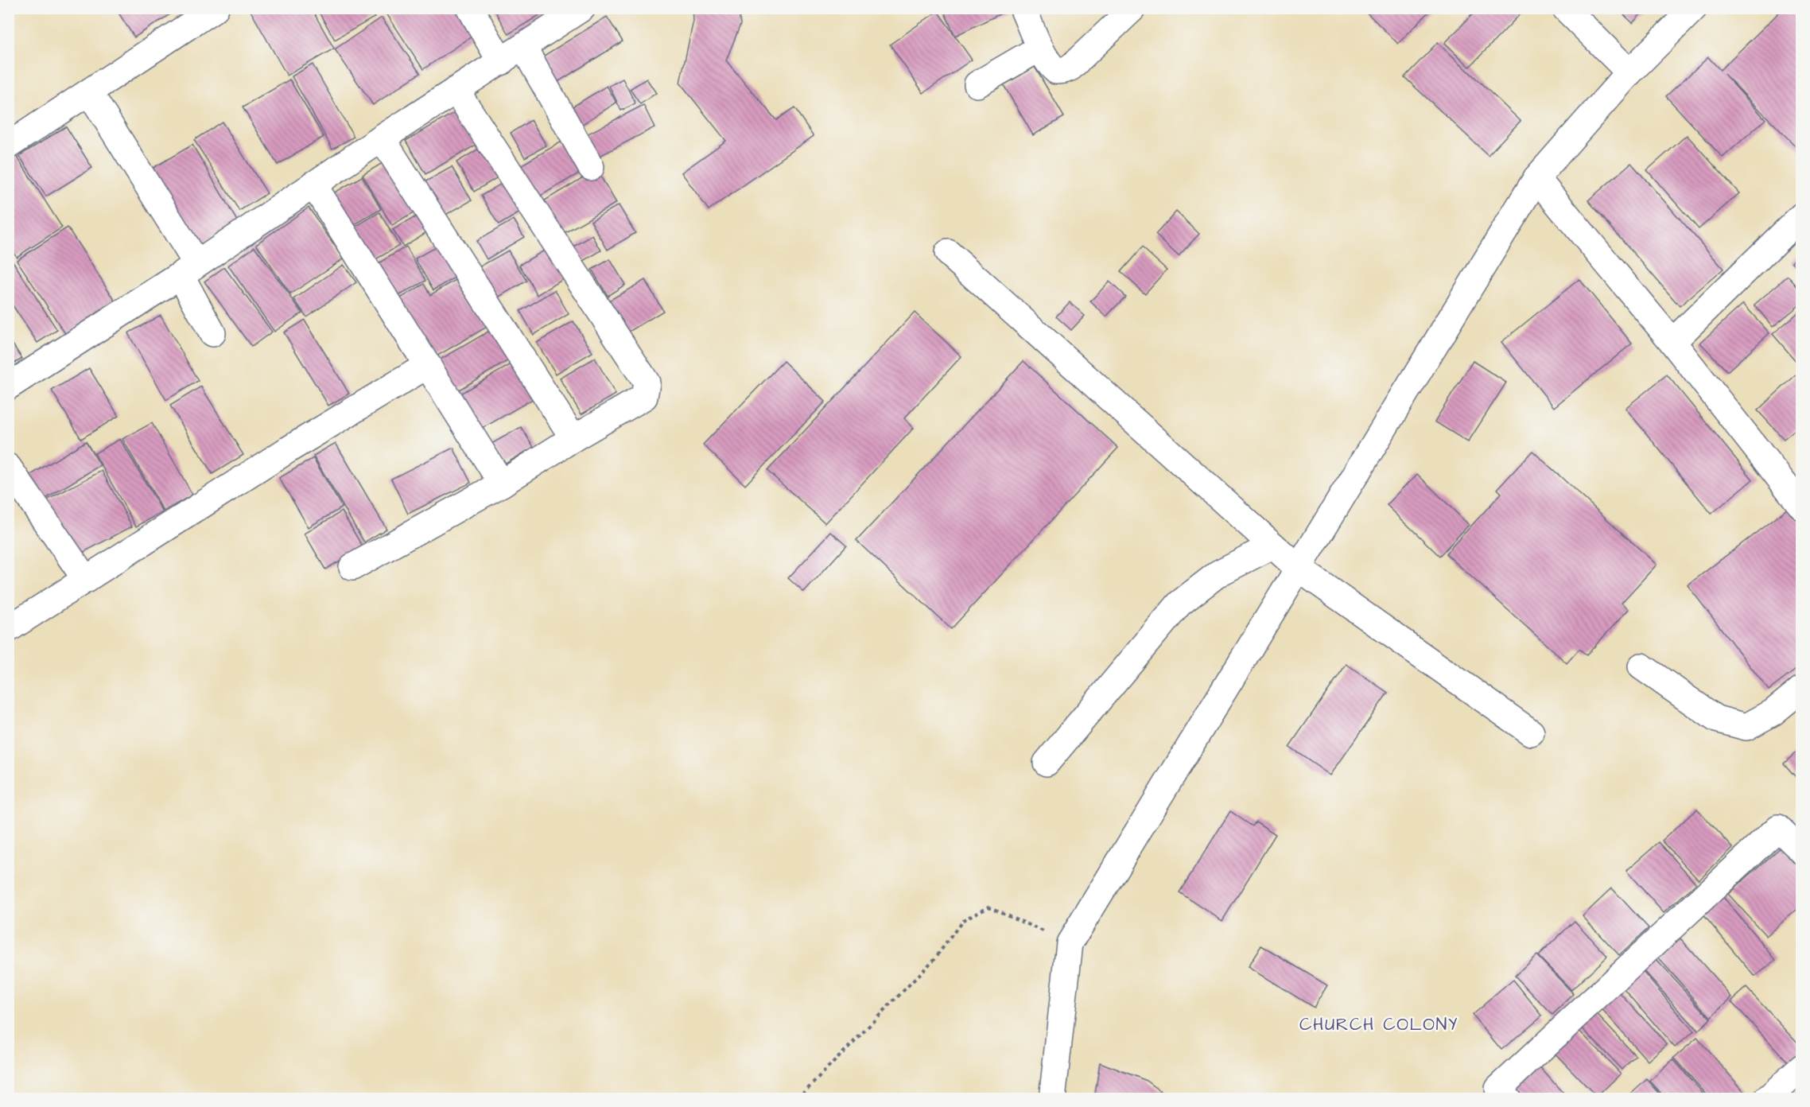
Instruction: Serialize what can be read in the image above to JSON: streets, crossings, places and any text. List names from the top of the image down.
{
  "districts": ["CHURCH COLONY"]
}
